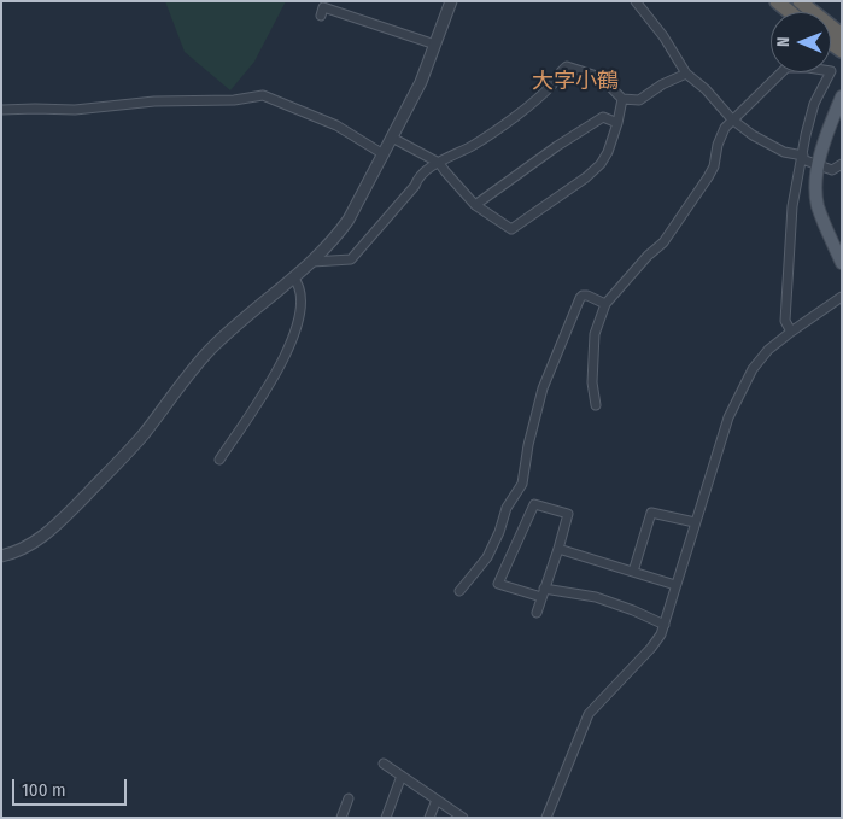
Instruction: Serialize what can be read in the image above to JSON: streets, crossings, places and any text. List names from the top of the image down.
{
  "districts": ["大字小鶴"],
  "scale_bar": "100 m",
  "north": "left"
}
